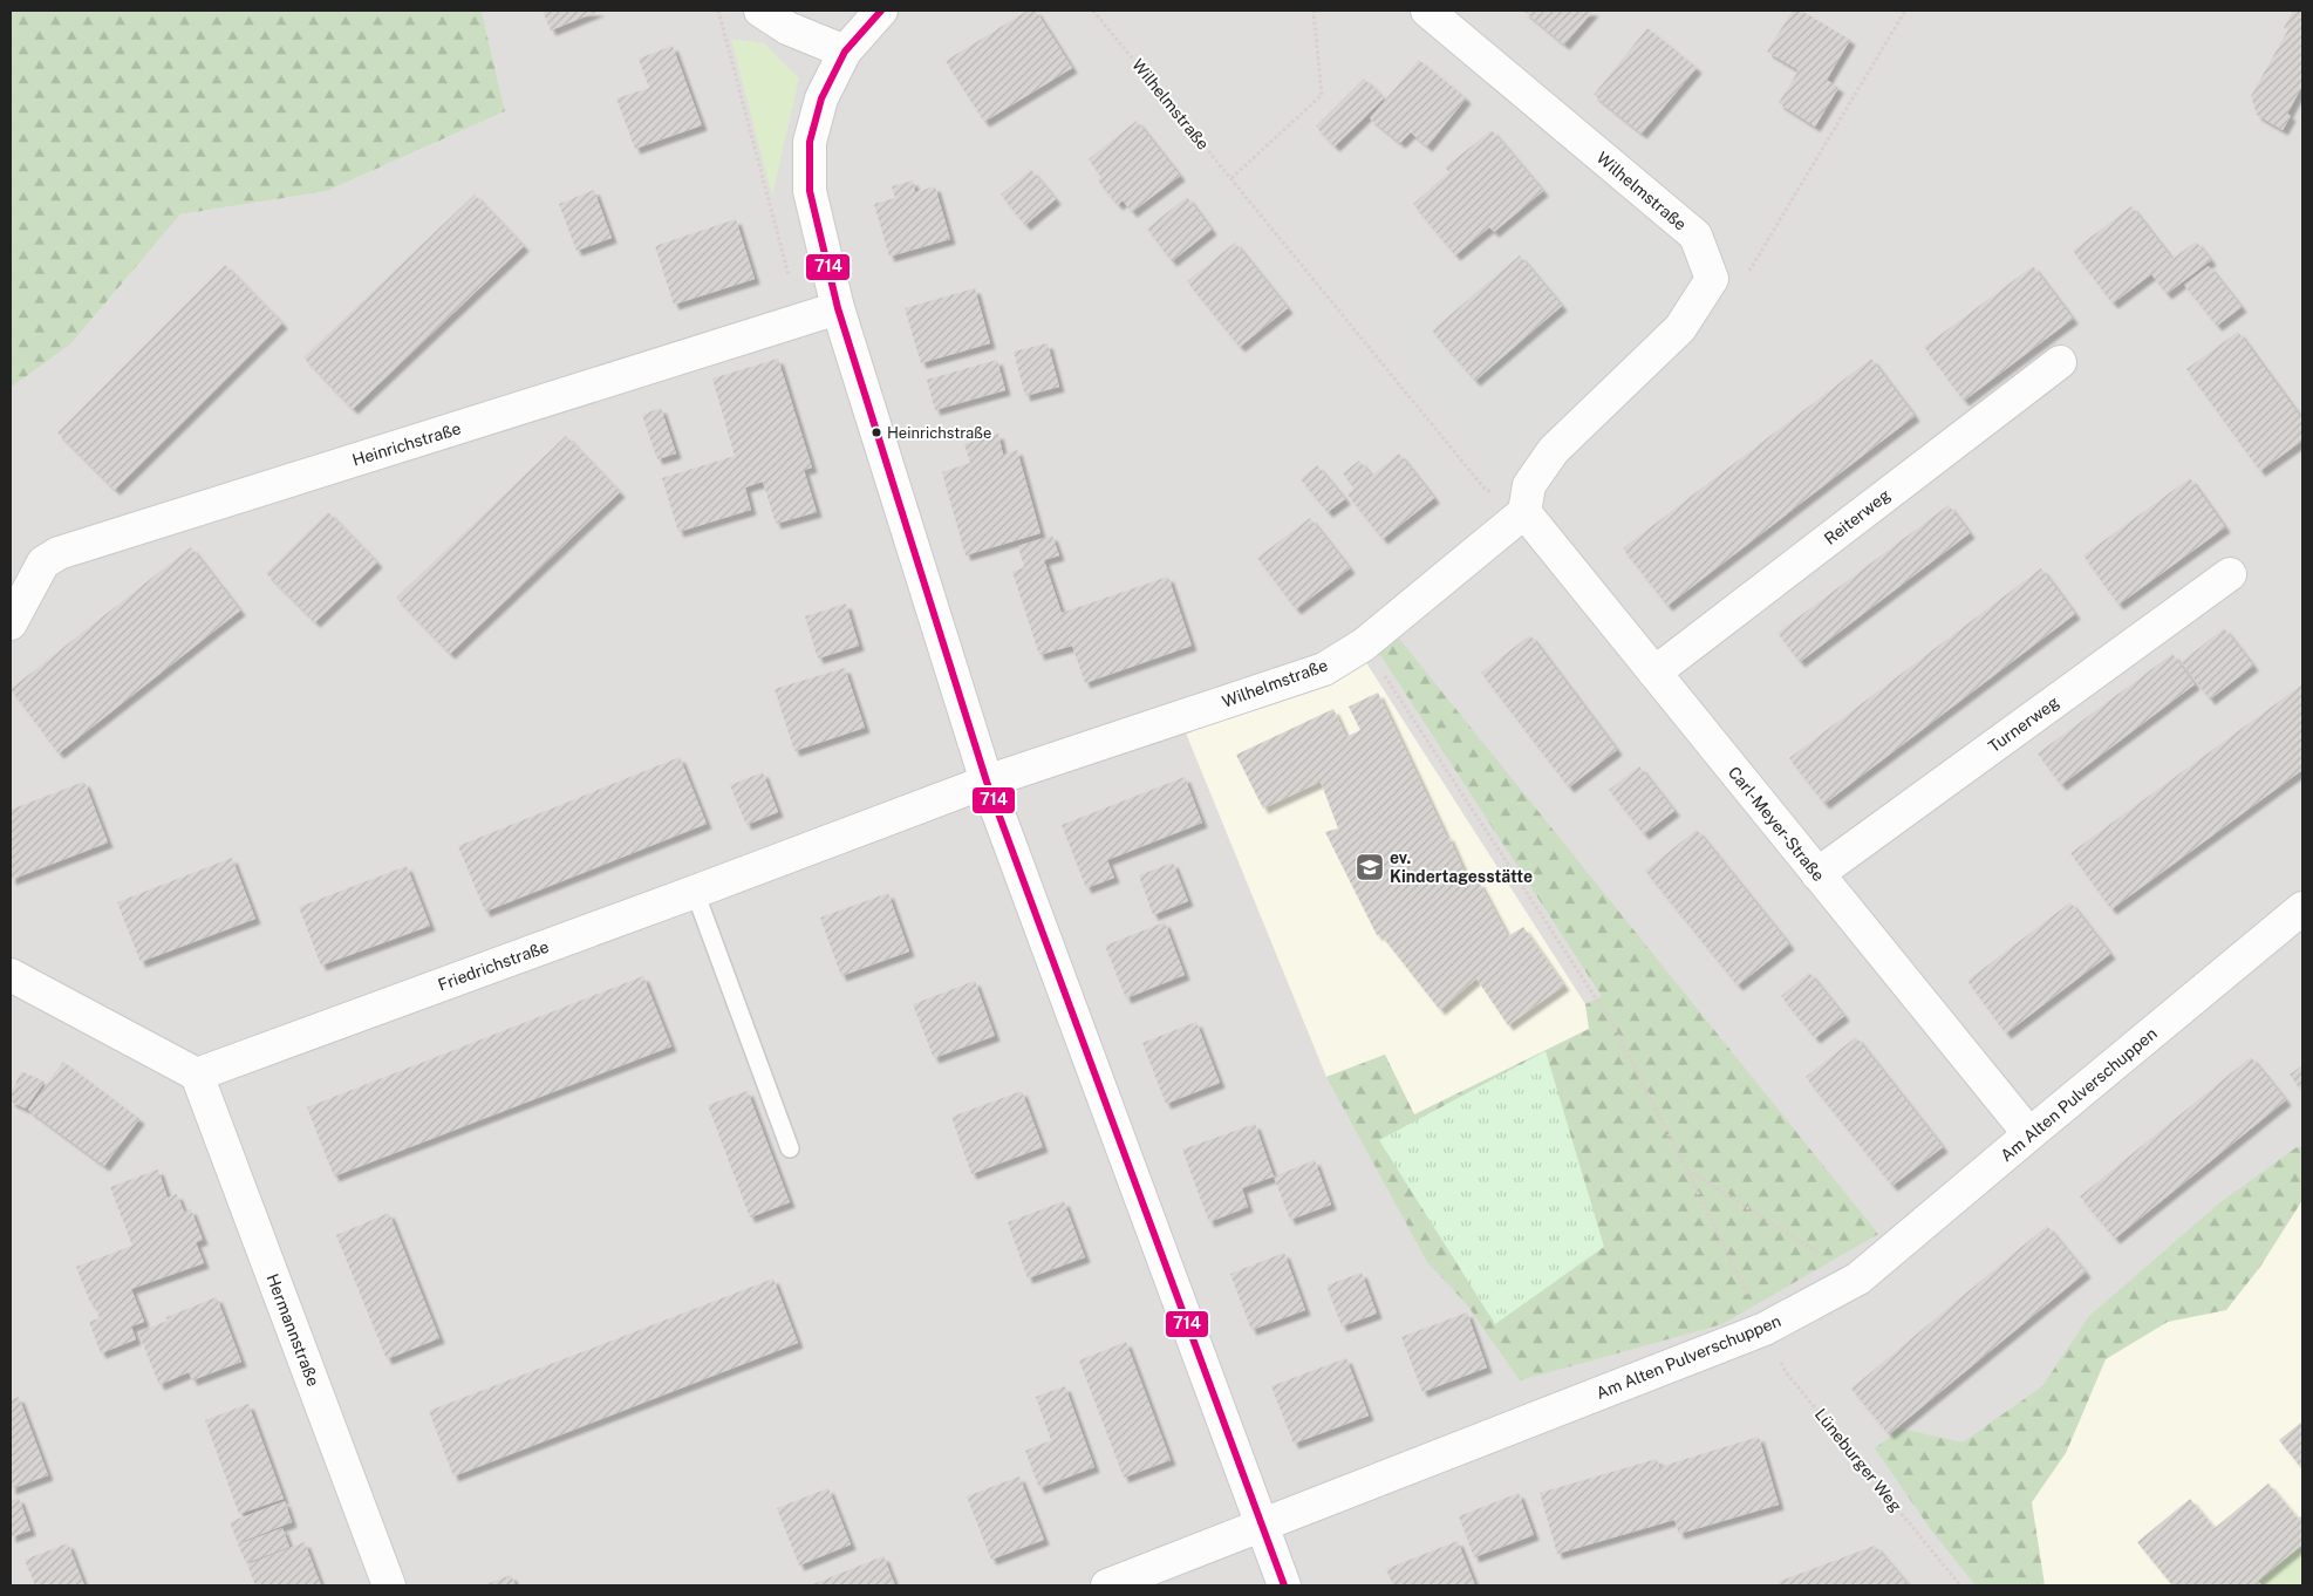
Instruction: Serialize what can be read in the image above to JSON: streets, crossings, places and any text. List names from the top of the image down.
{
  "streets": {
    "street": [
      "Wilhelmstraße",
      "Heinrichstraße",
      "Reiterweg",
      "Turnerweg",
      "Carl-Meyer-Straße",
      "Friedrichstraße",
      "Am Alten Pulverschuppen",
      "Hermannstraße"
    ],
    "path": ["Lüneburger Weg"]
  },
  "crossings": [
    ["Wilhelmstraße", "Carl-Meyer-Straße"],
    ["Wilhelmstraße", "Friedrichstraße"],
    ["Wilhelmstraße", "Lüneburger Weg"],
    ["Reiterweg", "Carl-Meyer-Straße"],
    ["Turnerweg", "Carl-Meyer-Straße"],
    ["Carl-Meyer-Straße", "Am Alten Pulverschuppen"],
    ["Friedrichstraße", "Hermannstraße"],
    ["Am Alten Pulverschuppen", "Lüneburger Weg"]
  ],
  "places": {
    "other": ["Heinrichstraße"],
    "school or university": ["ev. Kindertagesstätte"]
  },
  "lines": ["transit line 714"]
}
